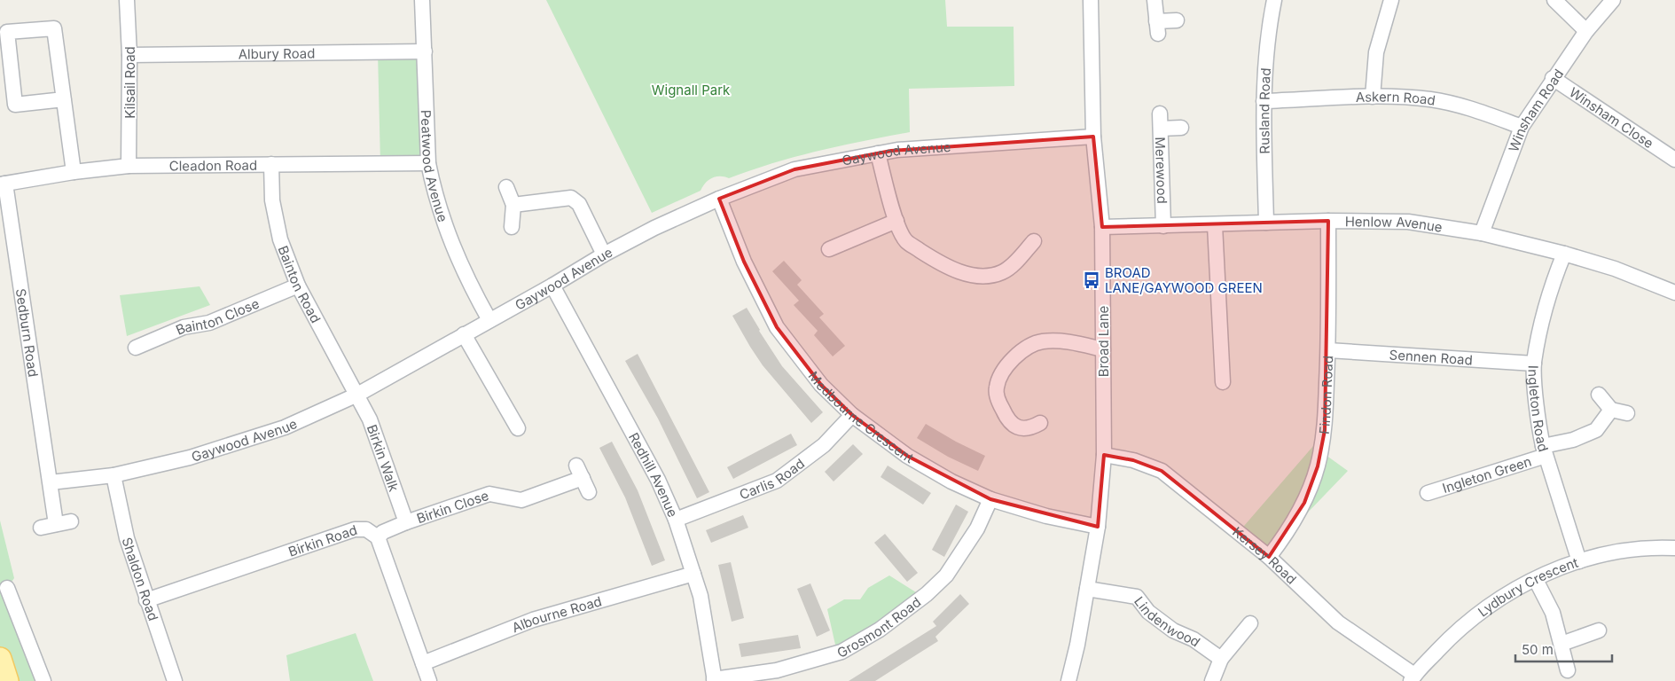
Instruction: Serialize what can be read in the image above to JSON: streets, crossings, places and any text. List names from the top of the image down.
{
  "streets": {
    "street": [
      "Albury Road",
      "Kilsail Road",
      "Askern Road",
      "Winsham Road",
      "Rusland Road",
      "Winsham Close",
      "Gaywood Avenue",
      "Cleadon Road",
      "Peatwood Avenue",
      "Merewood",
      "Henlow Avenue",
      "Bainton Road",
      "Bainton Close",
      "Sedburn Road",
      "Broad Lane",
      "Sennen Road",
      "Findon Road",
      "Ingleton Road",
      "Medbourne Crescent",
      "Birkin Walk",
      "Ingleton Green",
      "Redhill Avenue",
      "Carlis Road",
      "Birkin Close",
      "Birkin Road",
      "Kersey Road",
      "Shaldon Road",
      "Lydbury Crescent",
      "Albourne Road",
      "Lindenwood",
      "Grosmont Road"
    ]
  },
  "crossings": [
    ["Albury Road", "Kilsail Road"],
    ["Albury Road", "Peatwood Avenue"],
    ["Kilsail Road", "Cleadon Road"],
    ["Askern Road", "Winsham Road"],
    ["Askern Road", "Rusland Road"],
    ["Winsham Road", "Winsham Close"],
    ["Winsham Road", "Henlow Avenue"],
    ["Rusland Road", "Henlow Avenue"],
    ["Gaywood Avenue", "Peatwood Avenue"],
    ["Gaywood Avenue", "Bainton Road"],
    ["Gaywood Avenue", "Sedburn Road"],
    ["Gaywood Avenue", "Broad Lane"],
    ["Gaywood Avenue", "Medbourne Crescent"],
    ["Gaywood Avenue", "Birkin Walk"],
    ["Gaywood Avenue", "Redhill Avenue"],
    ["Gaywood Avenue", "Shaldon Road"],
    ["Cleadon Road", "Peatwood Avenue"],
    ["Cleadon Road", "Bainton Road"],
    ["Cleadon Road", "Sedburn Road"],
    ["Merewood", "Henlow Avenue"],
    ["Henlow Avenue", "Broad Lane"],
    ["Henlow Avenue", "Findon Road"],
    ["Henlow Avenue", "Ingleton Road"],
    ["Bainton Road", "Bainton Close"],
    ["Bainton Road", "Birkin Walk"],
    ["Broad Lane", "Medbourne Crescent"],
    ["Broad Lane", "Kersey Road"],
    ["Broad Lane", "Lindenwood"],
    ["Sennen Road", "Findon Road"],
    ["Sennen Road", "Ingleton Road"],
    ["Findon Road", "Kersey Road"],
    ["Ingleton Road", "Ingleton Green"],
    ["Ingleton Road", "Lydbury Crescent"],
    ["Medbourne Crescent", "Carlis Road"],
    ["Medbourne Crescent", "Grosmont Road"],
    ["Birkin Walk", "Birkin Close"],
    ["Redhill Avenue", "Carlis Road"],
    ["Redhill Avenue", "Albourne Road"],
    ["Redhill Avenue", "Grosmont Road"],
    ["Birkin Close", "Birkin Road"],
    ["Birkin Road", "Shaldon Road"],
    ["Birkin Road", "Albourne Road"],
    ["Kersey Road", "Lydbury Crescent"]
  ],
  "parks": ["Wignall Park"],
  "places": {
    "bus stop": ["BROAD LANE/GAYWOOD GREEN"]
  },
  "scale_bar": "50 m"
}
